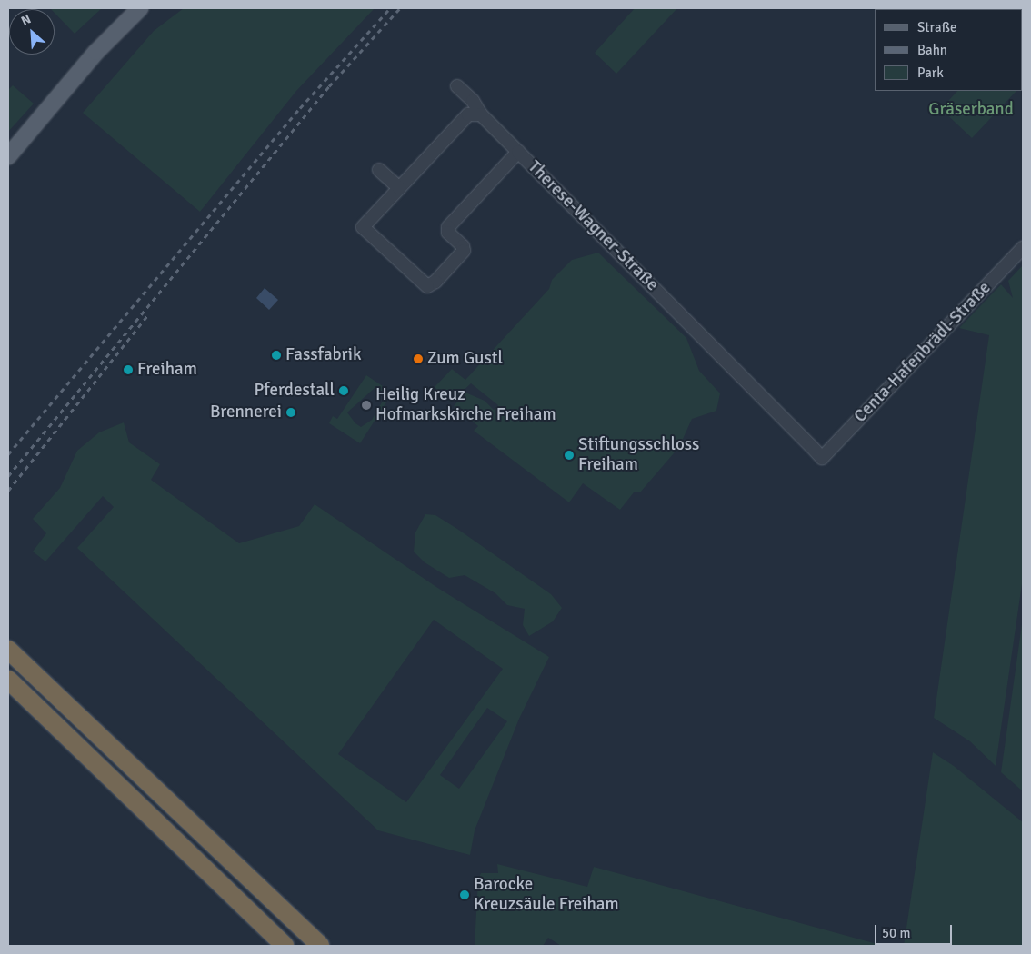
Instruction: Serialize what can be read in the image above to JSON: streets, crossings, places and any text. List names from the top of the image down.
{
  "streets": {
    "street": ["Therese-Wagner-Straße", "Centa-Hafenbrädl-Straße"]
  },
  "crossings": [
    ["Therese-Wagner-Straße", "Centa-Hafenbrädl-Straße"]
  ],
  "parks": ["Gräserband"],
  "places": [
    "Fassfabrik",
    "Zum Gustl",
    "Freiham",
    "Pferdestall",
    "Heilig Kreuz Hofmarkskirche Freiham",
    "Brennerei",
    "Stiftungsschloss Freiham",
    "Barocke Kreuzsäule Freiham"
  ],
  "legend": ["Straße", "Bahn", "Park"],
  "scale_bar": "50 m",
  "north": "top left"
}
